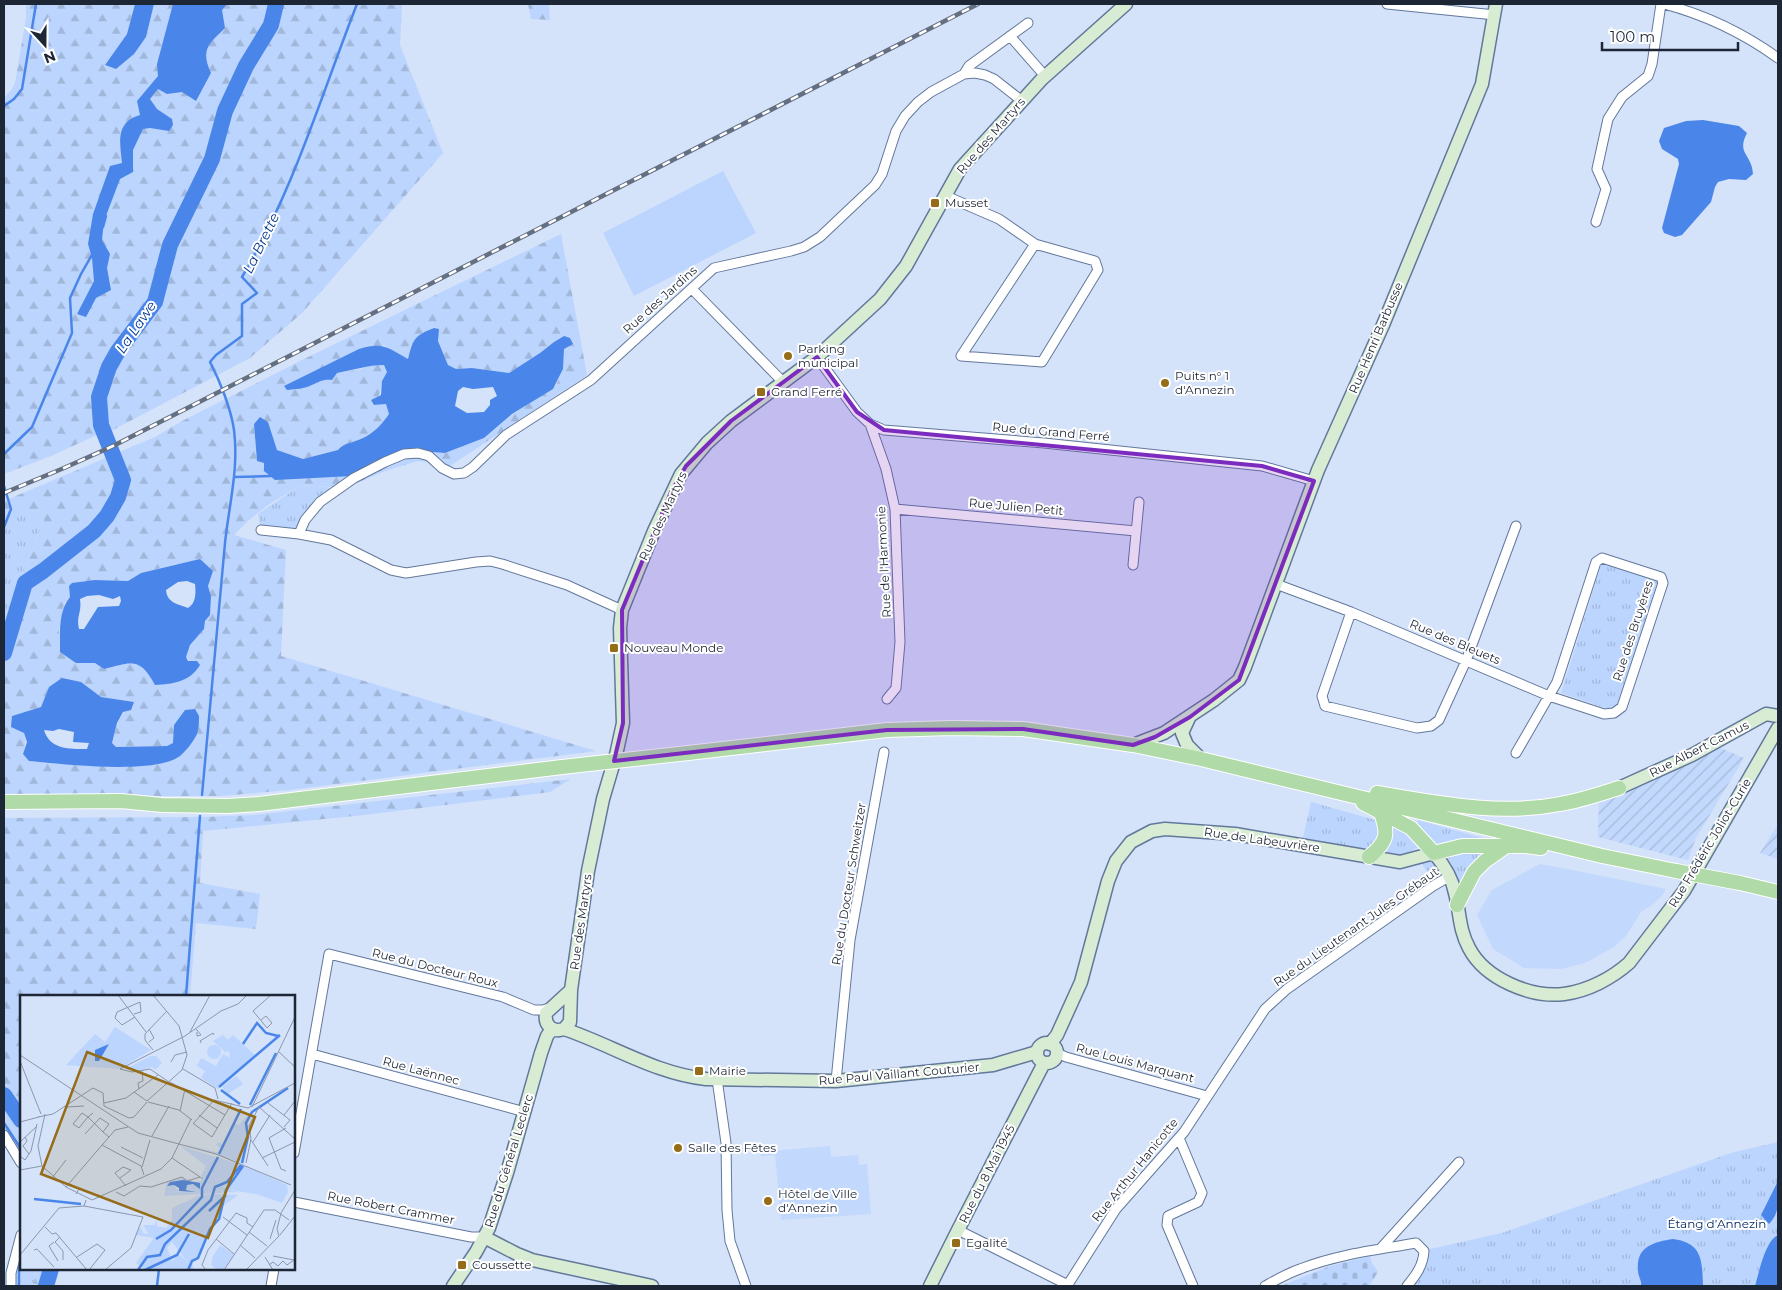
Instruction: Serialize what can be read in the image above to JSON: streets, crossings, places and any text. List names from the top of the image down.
{
  "streets": {
    "street": [
      "Rue des Martyrs",
      "Rue des Jardins",
      "Rue Henri Barbusse",
      "Rue du Grand Ferré",
      "Rue Julien Petit",
      "Rue de l'Harmonie",
      "Rue des Bruyères",
      "Rue des Bleuets",
      "Rue Albert Camus",
      "Rue de Labeuvrière",
      "Rue Frédéric Joliot-Curie",
      "Rue du Docteur Schweitzer",
      "Rue du Lieutenant Jules Grébaut",
      "Rue du Docteur Roux",
      "Rue Louis Marquant",
      "Rue Laënnec",
      "Rue Paul Vaillant Couturier",
      "Rue du Général Leclerc",
      "Rue Arthur Hanicotte",
      "Rue du 8 Mai 1945",
      "Rue Robert Crammer"
    ]
  },
  "crossings": [
    ["Rue Henri Barbusse", "Rue du Grand Ferré"],
    ["Rue Henri Barbusse", "Rue des Bleuets"],
    ["Rue du Grand Ferré", "Rue de l'Harmonie"],
    ["Rue Julien Petit", "Rue de l'Harmonie"],
    ["Rue des Bruyères", "Rue des Bleuets"],
    ["Rue de Labeuvrière", "Rue Frédéric Joliot-Curie"],
    ["Rue de Labeuvrière", "Rue Louis Marquant"],
    ["Rue de Labeuvrière", "Rue Paul Vaillant Couturier"],
    ["Rue Frédéric Joliot-Curie", "Rue du Lieutenant Jules Grébaut"],
    ["Rue du Docteur Schweitzer", "Rue Paul Vaillant Couturier"],
    ["Rue du Lieutenant Jules Grébaut", "Rue Louis Marquant"],
    ["Rue du Lieutenant Jules Grébaut", "Rue Arthur Hanicotte"],
    ["Rue du Docteur Roux", "Rue Laënnec"],
    ["Rue du Docteur Roux", "Rue Paul Vaillant Couturier"],
    ["Rue du Docteur Roux", "Rue du Général Leclerc"],
    ["Rue Louis Marquant", "Rue Paul Vaillant Couturier"],
    ["Rue Louis Marquant", "Rue Arthur Hanicotte"],
    ["Rue Laënnec", "Rue du Général Leclerc"],
    ["Rue Paul Vaillant Couturier", "Rue du Général Leclerc"],
    ["Rue Paul Vaillant Couturier", "Rue du 8 Mai 1945"],
    ["Rue du Général Leclerc", "Rue Robert Crammer"]
  ],
  "water": ["La Brette", "La Lawe"],
  "parks": ["Étang d’Annezin"],
  "places": {
    "transit": [
      "Musset",
      "Grand Ferré",
      "Nouveau Monde",
      "Mairie",
      "Egalité",
      "Coussette"
    ],
    "other": [
      "Parking municipal",
      "Puits n° 1 d'Annezin",
      "Salle des Fêtes",
      "Hôtel de Ville d'Annezin"
    ]
  },
  "scale_bar": "100 m",
  "north": "bottom"
}
